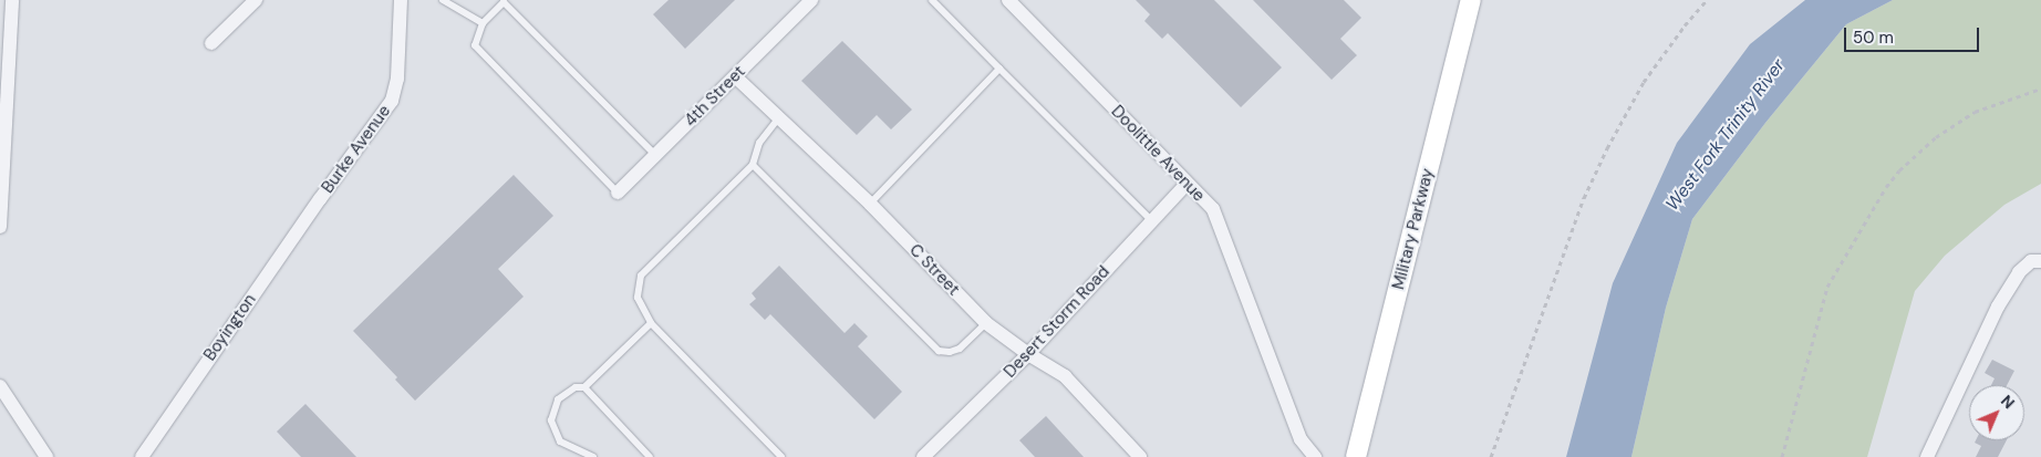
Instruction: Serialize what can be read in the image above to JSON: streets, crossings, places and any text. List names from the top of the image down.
{
  "streets": {
    "street": [
      "4th Street",
      "Burke Avenue",
      "Doolittle Avenue",
      "Military Parkway",
      "C Street",
      "Desert Storm Road",
      "Boyington"
    ]
  },
  "crossings": [
    ["4th Street", "C Street"],
    ["Burke Avenue", "Boyington"],
    ["Doolittle Avenue", "Desert Storm Road"],
    ["C Street", "Desert Storm Road"]
  ],
  "water": ["West Fork Trinity River"],
  "scale_bar": "50 m",
  "north": "top right"
}
